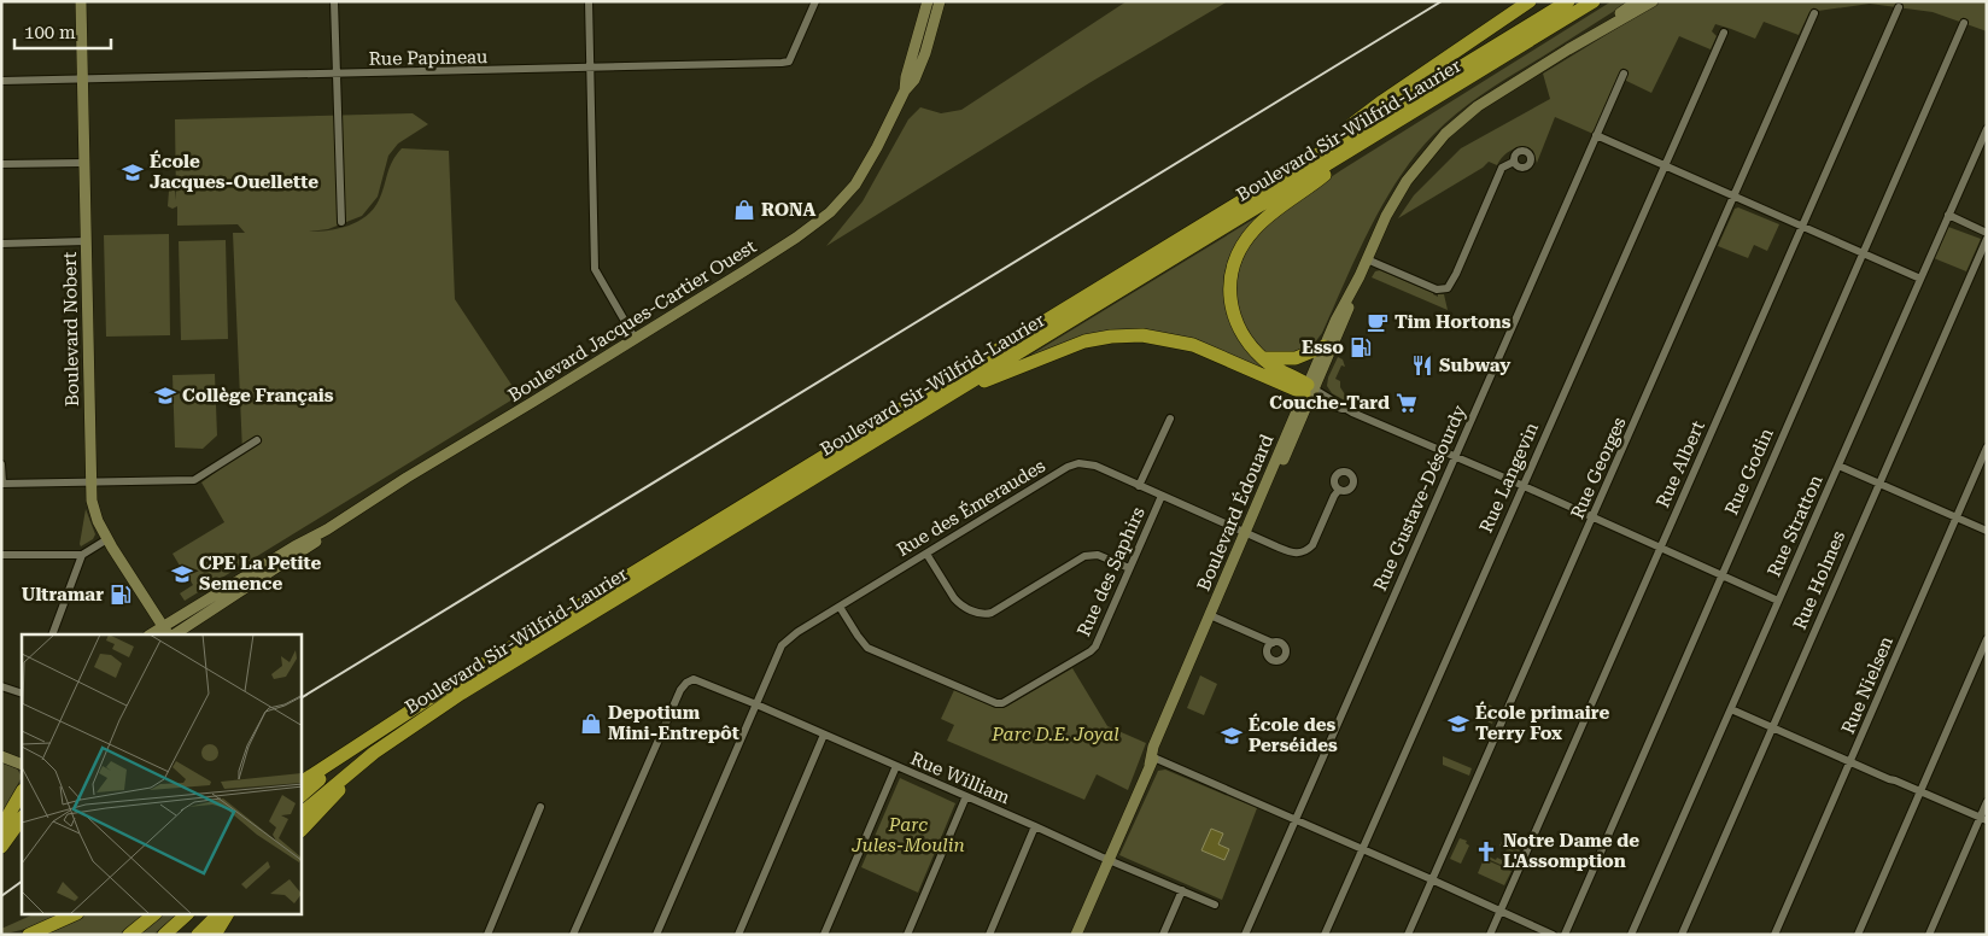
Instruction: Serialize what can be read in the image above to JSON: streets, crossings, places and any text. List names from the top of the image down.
{
  "streets": {
    "highway": ["Boulevard Sir-Wilfrid-Laurier"],
    "street": [
      "Rue Papineau",
      "Boulevard Jacques-Cartier Ouest",
      "Boulevard Nobert",
      "Rue Albert",
      "Rue Georges",
      "Rue Godin",
      "Rue Langevin",
      "Rue Gustave-Désourdy",
      "Rue des Émeraudes",
      "Boulevard Édouard",
      "Rue Stratton",
      "Rue des Saphirs",
      "Rue Holmes",
      "Rue Nielsen",
      "Rue William"
    ]
  },
  "crossings": [
    ["Rue Papineau", "Boulevard Nobert"],
    ["Boulevard Jacques-Cartier Ouest", "Boulevard Nobert"],
    ["Rue des Émeraudes", "Boulevard Édouard"],
    ["Rue des Émeraudes", "Rue des Saphirs"],
    ["Rue des Émeraudes", "Rue William"],
    ["Boulevard Édouard", "Rue William"]
  ],
  "parks": ["Parc D.E. Joyal", "Parc Jules-Moulin"],
  "places": {
    "school or university": [
      "École Jacques-Ouellette",
      "Collège Français",
      "CPE La Petite Semence",
      "École primaire Terry Fox",
      "École des Perséides"
    ],
    "shop": ["RONA", "Depotium Mini-Entrepôt"],
    "cafe": ["Tim Hortons"],
    "fuel station": ["Esso", "Ultramar"],
    "restaurant": ["Subway"],
    "supermarket": ["Couche-Tard"],
    "church": ["Notre Dame de L'Assomption"]
  },
  "scale_bar": "100 m"
}
